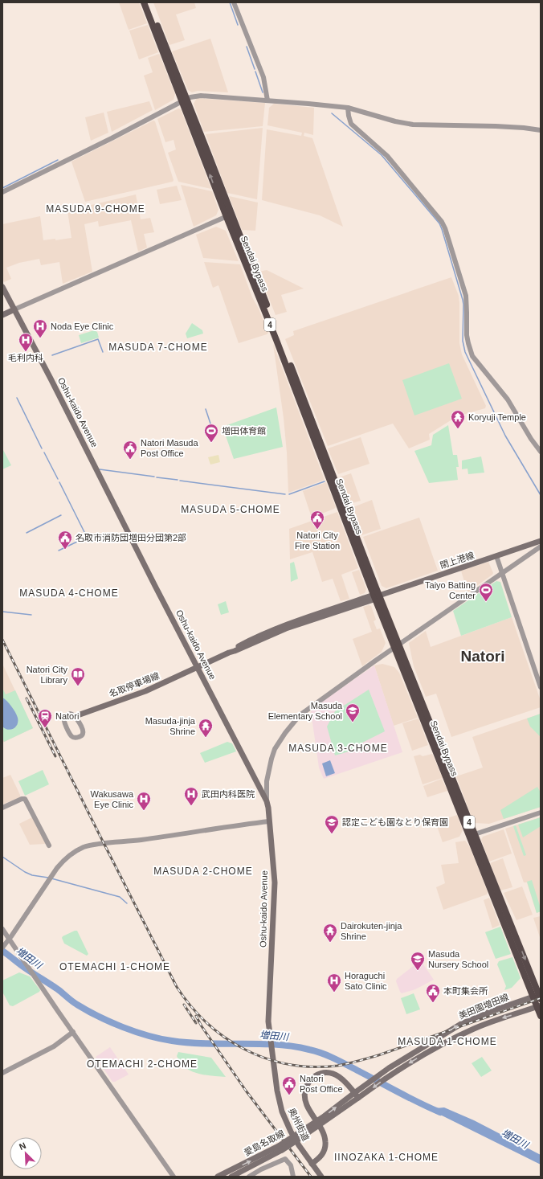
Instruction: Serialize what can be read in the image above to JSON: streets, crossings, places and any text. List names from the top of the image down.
{
  "streets": {
    "highway": ["Sendai Bypass", "4"],
    "main road": [
      "Oshu-kaido Avenue",
      "閖上港線",
      "名取停車場線",
      "美田園増田線",
      "奥州街道",
      "愛島名取線"
    ]
  },
  "crossings": [
    ["Sendai Bypass", "閖上港線"],
    ["Sendai Bypass", "美田園増田線"],
    ["Oshu-kaido Avenue", "閖上港線"],
    ["Oshu-kaido Avenue", "名取停車場線"],
    ["Oshu-kaido Avenue", "奥州街道"],
    ["閖上港線", "名取停車場線"],
    ["美田園増田線", "愛島名取線"]
  ],
  "districts": [
    "MASUDA 9-CHOME",
    "MASUDA 7-CHOME",
    "MASUDA 5-CHOME",
    "MASUDA 4-CHOME",
    "Natori",
    "MASUDA 3-CHOME",
    "MASUDA 2-CHOME",
    "OTEMACHI 1-CHOME",
    "MASUDA 1-CHOME",
    "OTEMACHI 2-CHOME",
    "IINOZAKA 1-CHOME"
  ],
  "water": ["増田川"],
  "places": {
    "hospital": [
      "Noda Eye Clinic",
      "毛利内科",
      "武田内科医院",
      "Wakusawa Eye Clinic",
      "Horaguchi Sato Clinic"
    ],
    "temple": ["Koryuji Temple", "Masuda-jinja Shrine", "Dairokuten-jinja Shrine"],
    "sports": ["増田体育館", "Taiyo Batting Center"],
    "public building": [
      "Natori Masuda Post Office",
      "Natori City Fire Station",
      "名取市消防団増田分団第2部",
      "本町集会所",
      "Natori Post Office"
    ],
    "library": ["Natori City Library"],
    "school or university": ["Masuda Elementary School", "認定こども園なとり保育園", "Masuda Nursery School"],
    "station": ["Natori"]
  },
  "north": "top left"
}
